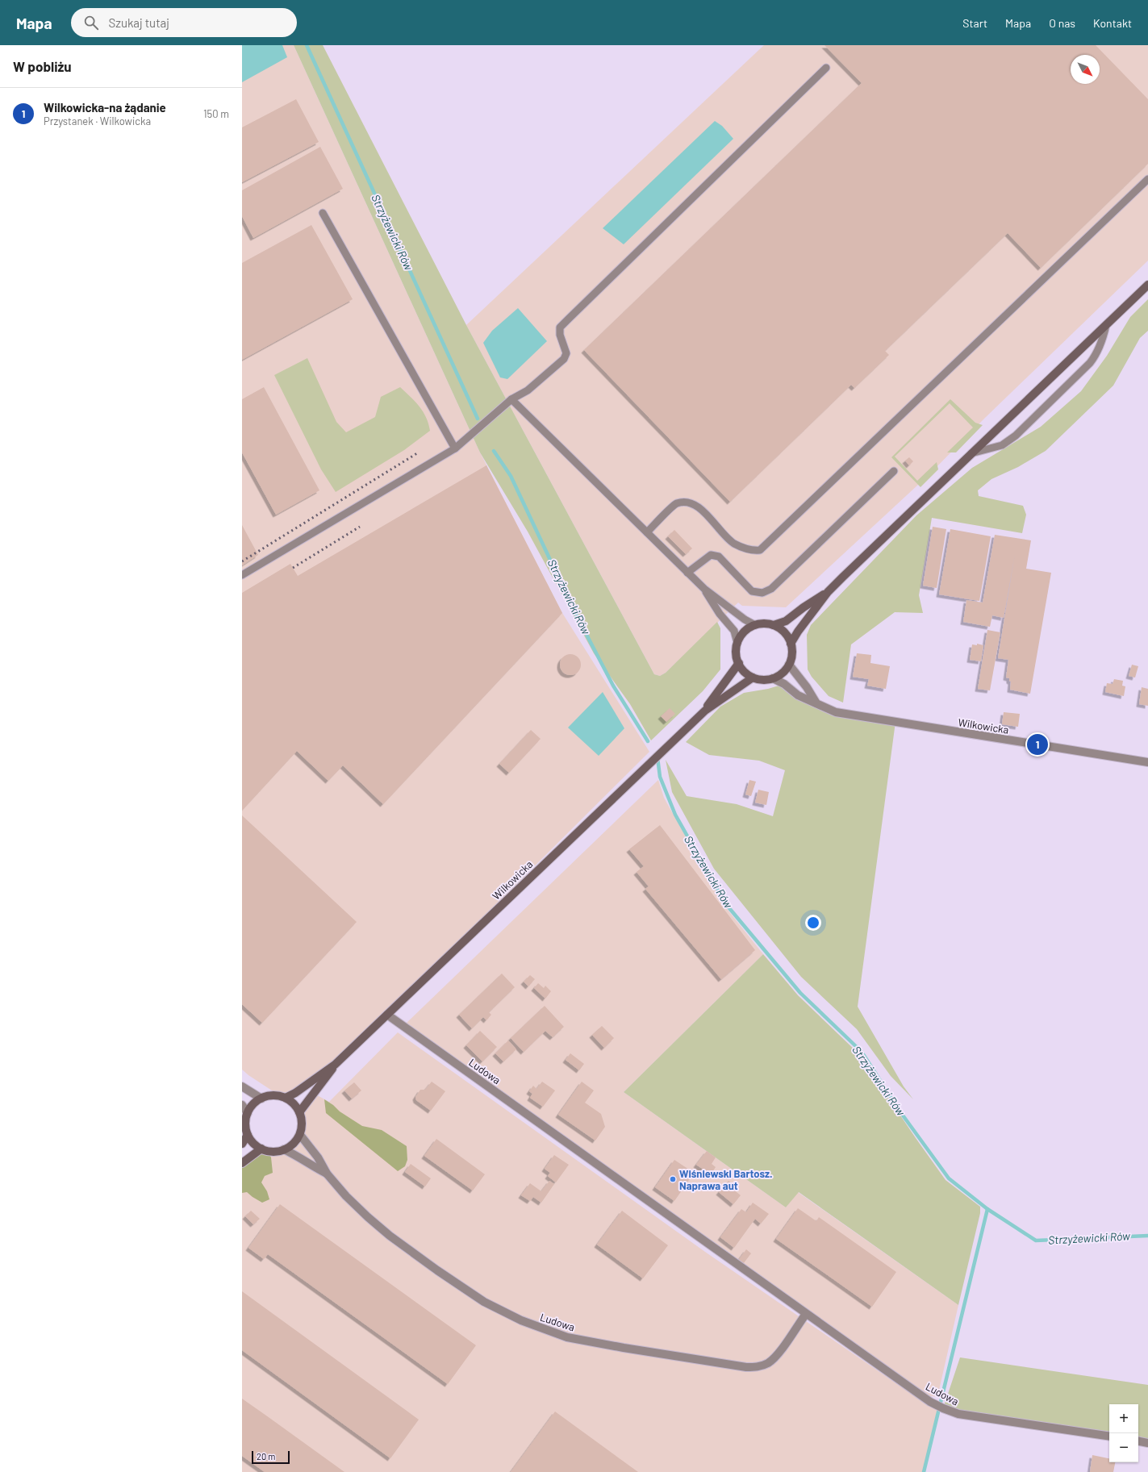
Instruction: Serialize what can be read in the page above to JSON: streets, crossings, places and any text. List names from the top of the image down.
{
  "streets": {
    "main road": ["Wilkowicka"],
    "street": ["Ludowa"]
  },
  "crossings": [
    ["Wilkowicka", "Ludowa"]
  ],
  "water": ["Strzyżewicki Rów"],
  "places": ["Wiśniewski Bartosz. Naprawa aut"],
  "scale_bar": "20 m",
  "north": "bottom right",
  "page": {
    "header": "Mapa",
    "search": "Szukaj tutaj",
    "nav": [
      "Start",
      "Mapa",
      "O nas",
      "Kontakt"
    ],
    "heading": "W pobliżu",
    "list": [
      {
        "mark": "1",
        "name": "Wilkowicka-na żądanie",
        "note": "Przystanek · Wilkowicka",
        "value": "150 m"
      }
    ],
    "pins": "1",
    "map_buttons": ["+", "−"],
    "scale": "20 m"
  }
}
